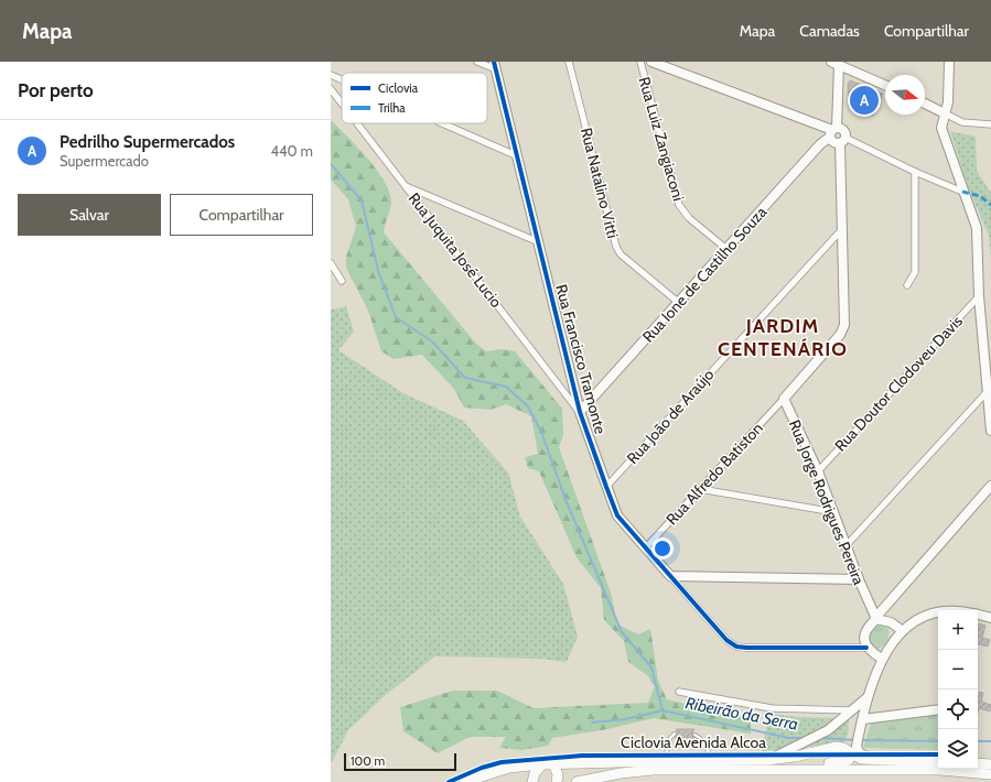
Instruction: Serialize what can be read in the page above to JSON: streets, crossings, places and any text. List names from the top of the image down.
{
  "streets": {
    "street": [
      "Rua Luiz Zangiaconi",
      "Rua Natalino Vitti",
      "Rua Juquita José Lucio",
      "Rua Ione de Castilho Souza",
      "Rua Francisco Tramonte",
      "Rua Doutor Clodoveu Davis",
      "Rua João de Araújo",
      "Rua Alfredo Batiston",
      "Rua Jorge Rodrigues Pereira"
    ],
    "cycle path": ["Ciclovia Avenida Alcoa"]
  },
  "crossings": [
    ["Rua Luiz Zangiaconi", "Rua Ione de Castilho Souza"],
    ["Rua Natalino Vitti", "Rua Ione de Castilho Souza"],
    ["Rua Juquita José Lucio", "Rua Ione de Castilho Souza"],
    ["Rua Juquita José Lucio", "Rua Francisco Tramonte"],
    ["Rua Ione de Castilho Souza", "Rua Francisco Tramonte"],
    ["Rua Francisco Tramonte", "Rua João de Araújo"],
    ["Rua Francisco Tramonte", "Rua Alfredo Batiston"],
    ["Rua Doutor Clodoveu Davis", "Rua Jorge Rodrigues Pereira"],
    ["Rua Alfredo Batiston", "Rua Jorge Rodrigues Pereira"]
  ],
  "districts": ["JARDIM CENTENÁRIO"],
  "water": ["Ribeirão da Serra"],
  "legend": ["Ciclovia", "Trilha"],
  "scale_bar": "100 m",
  "north": "right",
  "page": {
    "header": "Mapa",
    "nav": ["Mapa", "Camadas", "Compartilhar"],
    "heading": "Por perto",
    "pins": "A",
    "list": [
      {
        "mark": "A",
        "name": "Pedrilho Supermercados",
        "note": "Supermercado",
        "value": "440 m"
      }
    ],
    "buttons": ["Salvar", "Compartilhar"],
    "map_buttons": ["+", "−"],
    "scale": "100 m"
  }
}
